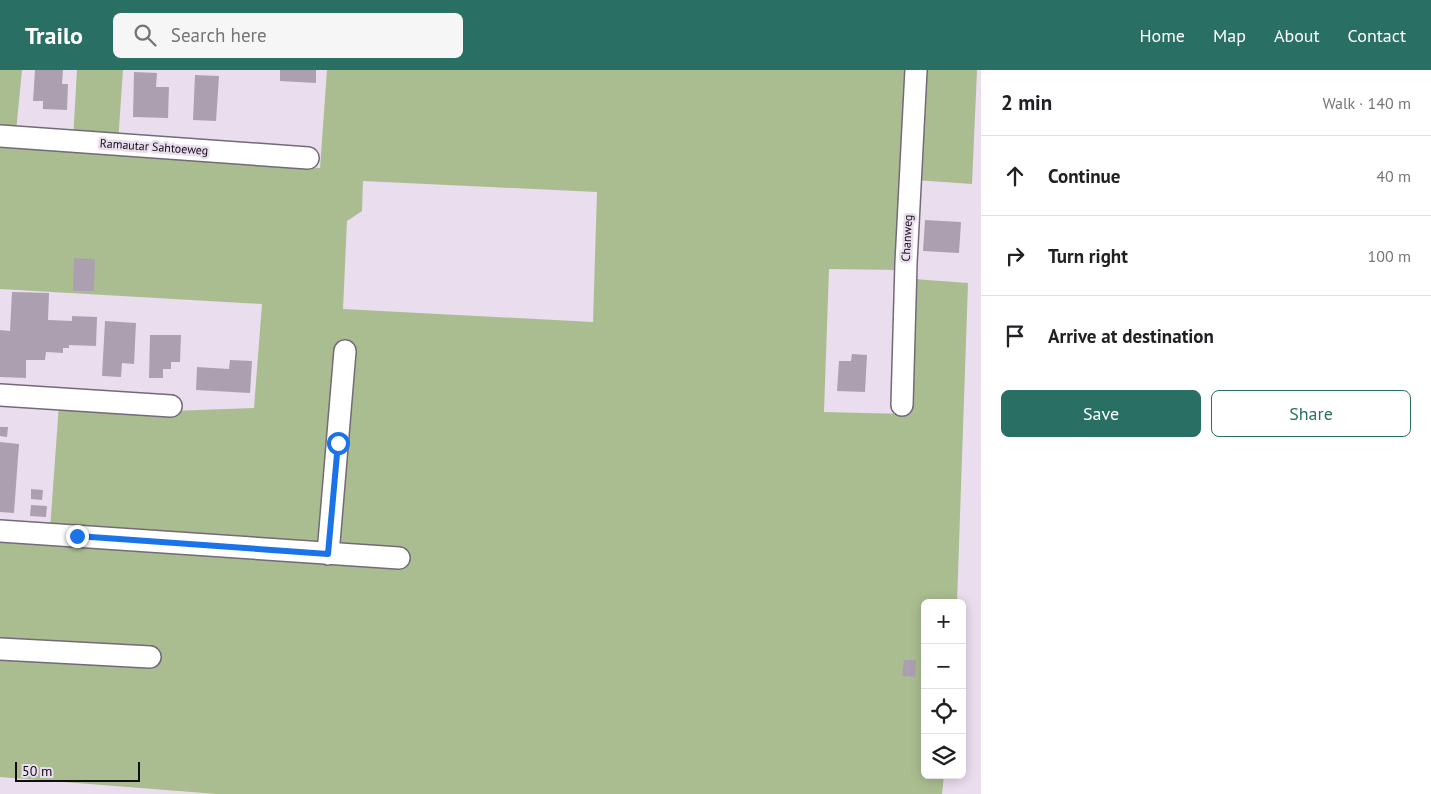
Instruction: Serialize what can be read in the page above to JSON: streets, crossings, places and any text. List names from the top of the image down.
{
  "streets": {
    "street": ["Ramautar Sahtoeweg", "Chanweg"]
  },
  "scale_bar": "50 m",
  "page": {
    "header": "Trailo",
    "search": "Search here",
    "nav": [
      "Home",
      "Map",
      "About",
      "Contact"
    ],
    "heading": ["2 min", "Walk · 140 m"],
    "list": [
      ["Continue", "40 m"],
      ["Turn right", "100 m"],
      "Arrive at destination"
    ],
    "buttons": ["Save", "Share"],
    "map_buttons": ["+", "−"],
    "scale": "50 m"
  }
}
